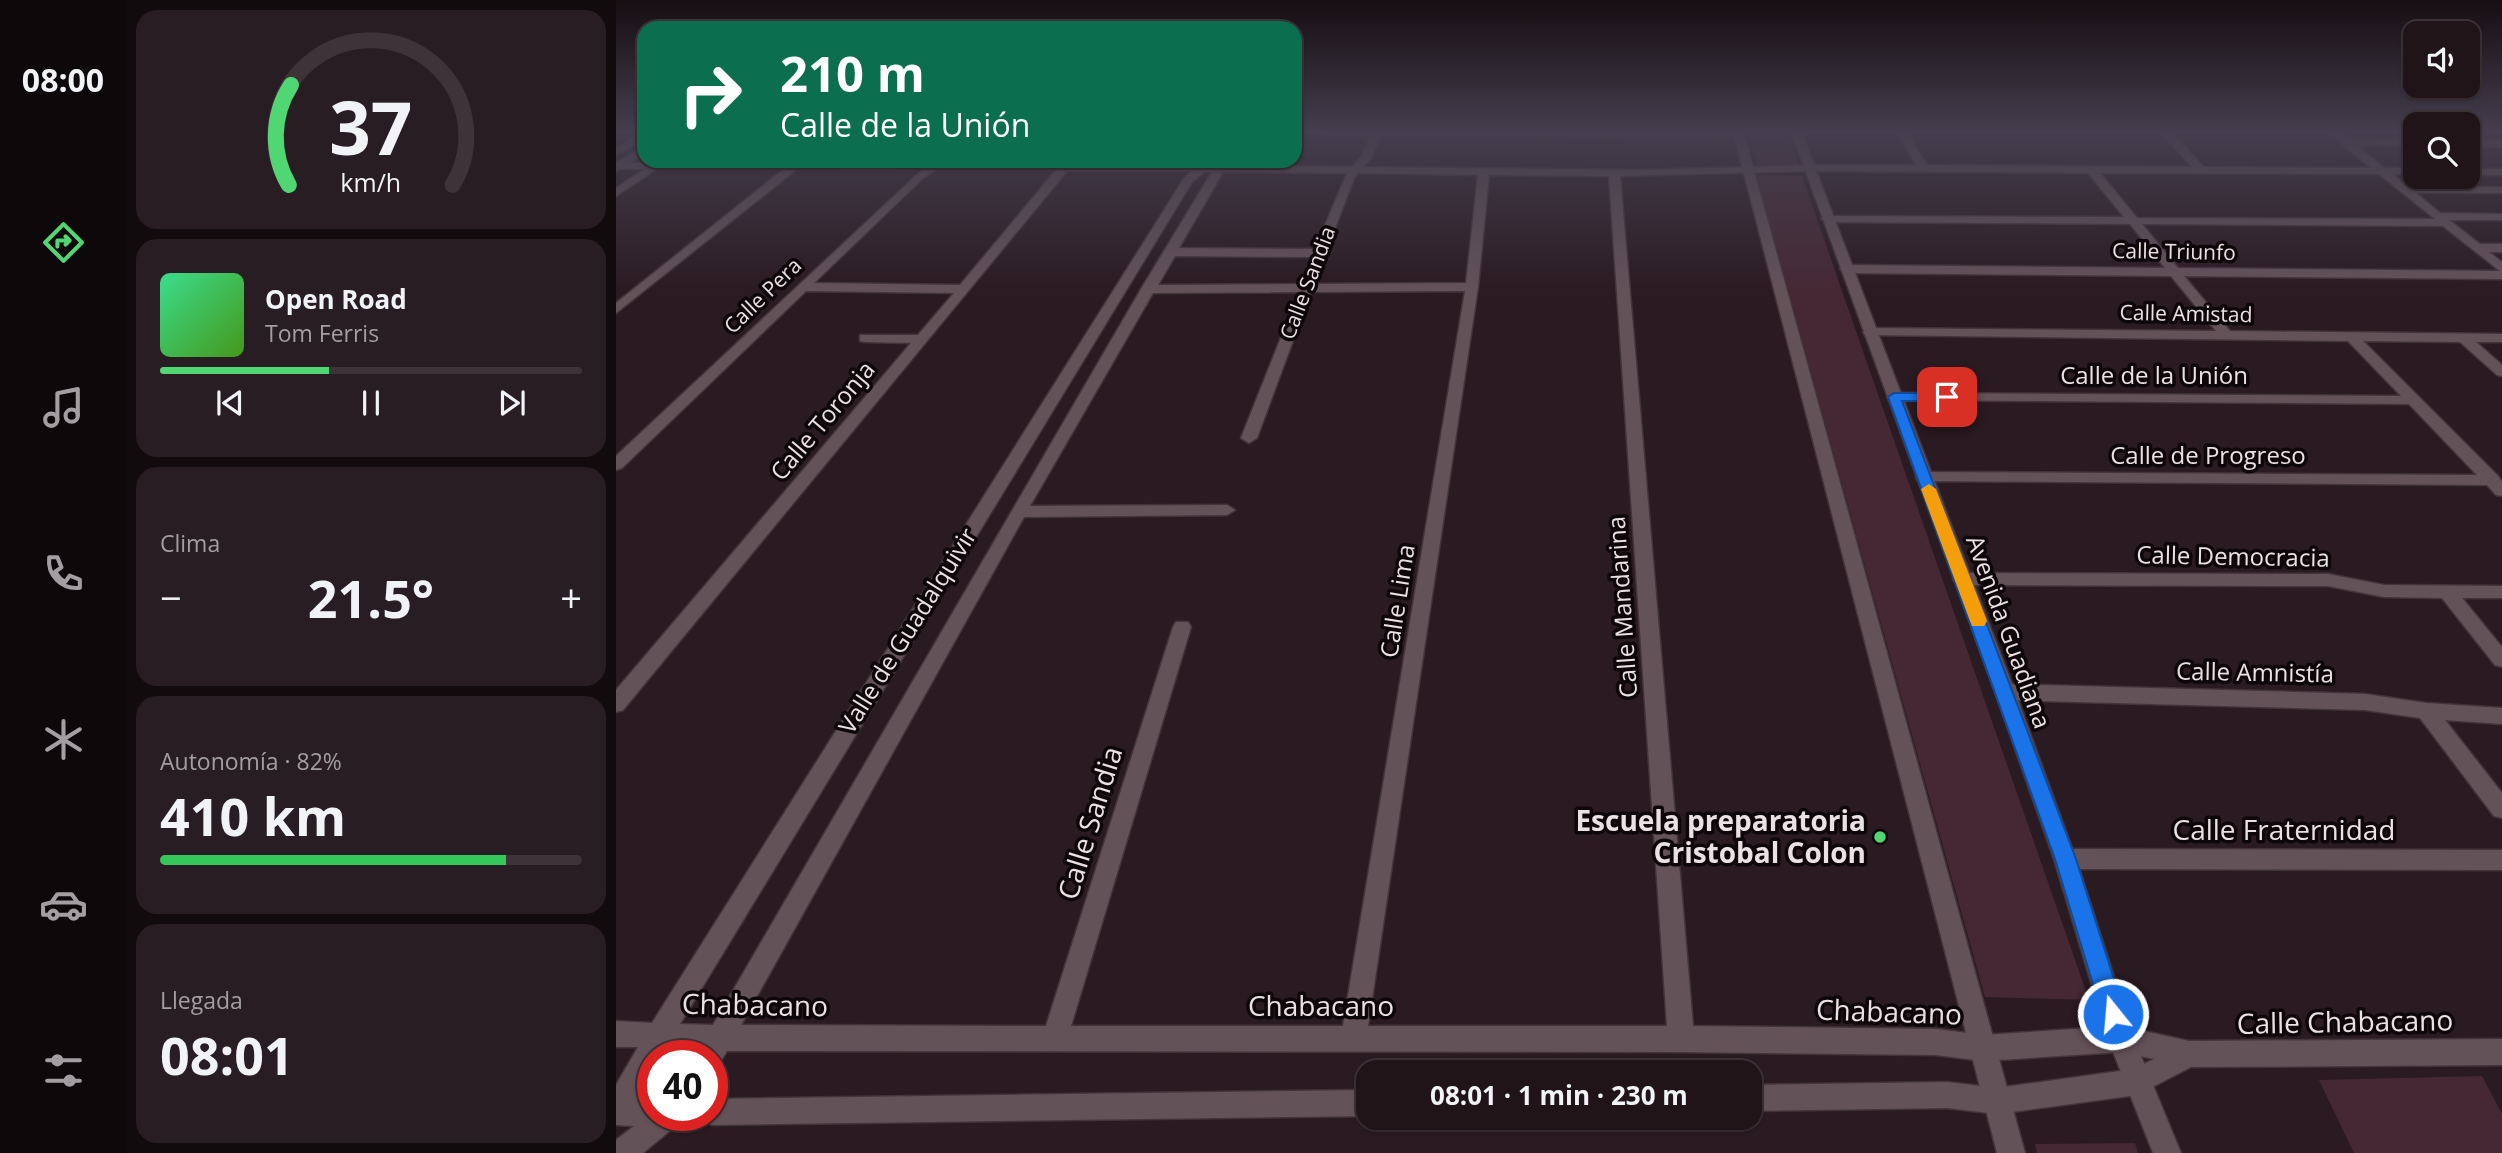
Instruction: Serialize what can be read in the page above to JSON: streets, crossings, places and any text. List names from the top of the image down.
{
  "streets": {
    "street": [
      "Calle Triunfo",
      "Calle Sandia",
      "Calle Pera",
      "Calle Amistad",
      "Calle de la Unión",
      "Calle Toronja",
      "Calle de Progreso",
      "Calle Democracia",
      "Calle Lima",
      "Calle Mandarina",
      "Valle de Guadalquivir",
      "Avenida Guadiana",
      "Calle Amnistía",
      "Calle Fraternidad",
      "Chabacano",
      "Calle Chabacano"
    ]
  },
  "crossings": [
    ["Calle Triunfo", "Avenida Guadiana"],
    ["Calle Sandia", "Chabacano"],
    ["Calle Amistad", "Avenida Guadiana"],
    ["Calle de la Unión", "Avenida Guadiana"],
    ["Calle de Progreso", "Avenida Guadiana"],
    ["Calle Democracia", "Avenida Guadiana"],
    ["Calle Lima", "Chabacano"],
    ["Calle Mandarina", "Chabacano"],
    ["Valle de Guadalquivir", "Chabacano"],
    ["Avenida Guadiana", "Calle Amnistía"],
    ["Avenida Guadiana", "Calle Fraternidad"],
    ["Avenida Guadiana", "Calle Chabacano"],
    ["Chabacano", "Calle Chabacano"]
  ],
  "places": ["Escuela preparatoria Cristobal Colon"],
  "page": {
    "tabs": "08:00",
    "turn": ["210 m", "Calle de la Unión"],
    "song": ["Open Road", "Tom Ferris"],
    "tile": [
      "Clima",
      ["Autonomía · 82%", "410 km"],
      ["Llegada", "08:01"]
    ],
    "heat": ["−", "21.5°", "+"],
    "limit": "40",
    "trip": "08:01 · 1 min · 230 m",
    "gauge": ["37", "km/h"]
  }
}
